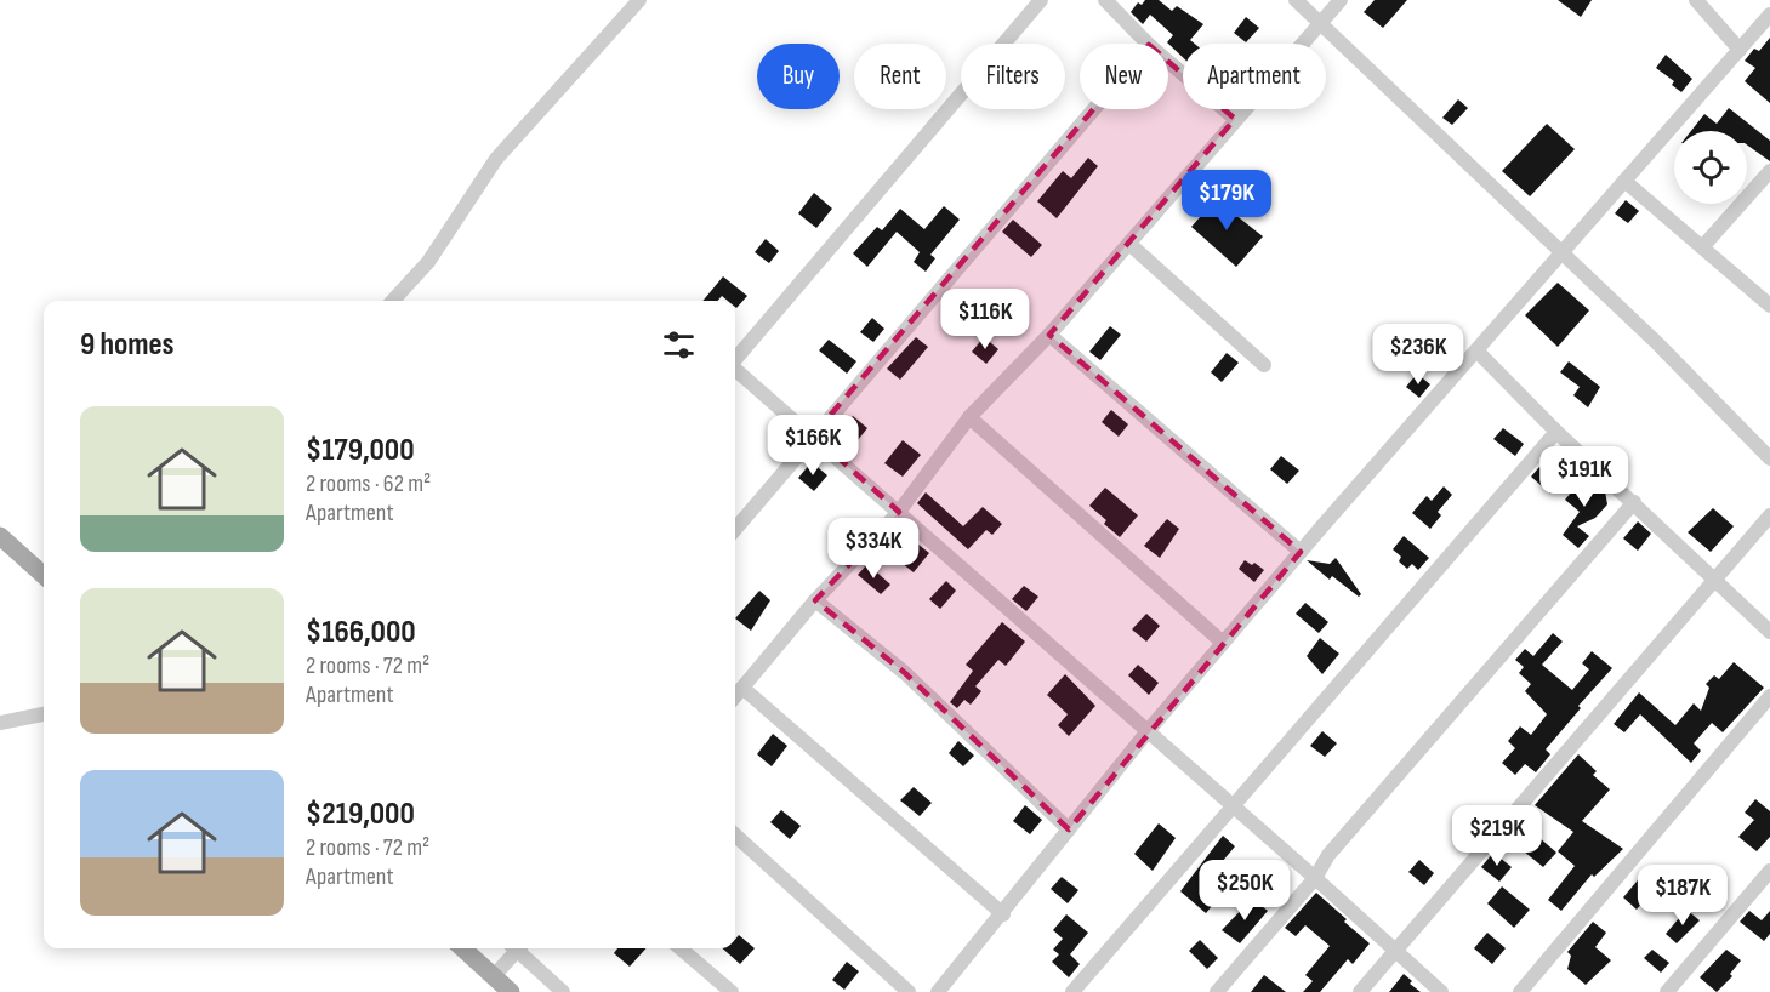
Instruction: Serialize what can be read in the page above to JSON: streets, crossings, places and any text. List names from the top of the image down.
{
  "page": {
    "chip": [
      "Buy",
      "Rent",
      "Filters",
      "New",
      "Apartment"
    ],
    "price": [
      "$179K",
      "$116K",
      "$236K",
      "$166K",
      "$191K",
      "$334K",
      "$219K",
      "$250K",
      "$187K"
    ],
    "heading": "9 homes",
    "list": [
      {
        "name": "$179,000",
        "note": "2 rooms · 62 m² · Apartment"
      },
      {
        "name": "$166,000",
        "note": "2 rooms · 72 m² · Apartment"
      },
      {
        "name": "$219,000",
        "note": "2 rooms · 72 m² · Apartment"
      }
    ]
  }
}
